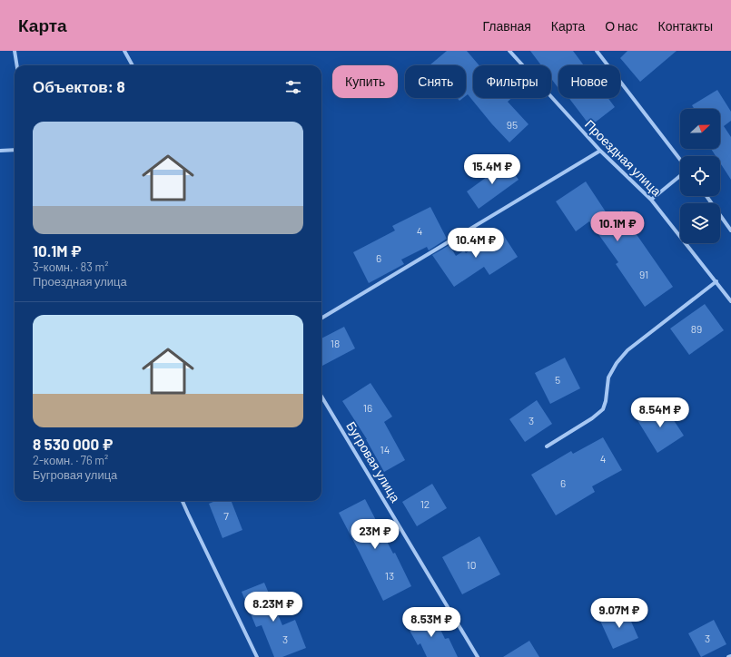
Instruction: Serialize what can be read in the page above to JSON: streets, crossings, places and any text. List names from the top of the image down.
{
  "streets": {
    "street": ["Проездная улица", "Бугровая улица"]
  },
  "house_numbers": [
    "95",
    "4",
    "6",
    "91",
    "89",
    "18",
    "5",
    "16",
    "3",
    "14",
    "4",
    "6",
    "12",
    "7",
    "10",
    "13",
    "3",
    "3"
  ],
  "north": "right",
  "page": {
    "header": "Карта",
    "nav": [
      "Главная",
      "Карта",
      "О нас",
      "Контакты"
    ],
    "chip": [
      "Купить",
      "Снять",
      "Фильтры",
      "Новое"
    ],
    "heading": "Объектов: 8",
    "list": [
      {
        "name": "10.1M ₽",
        "note": "3-комн. · 83 m² · Проездная улица"
      },
      {
        "name": "8 530 000 ₽",
        "note": "2-комн. · 76 m² · Бугровая улица"
      }
    ],
    "price": [
      "15.4M ₽",
      "10.1M ₽",
      "10.4M ₽",
      "8.54M ₽",
      "23M ₽",
      "8.23M ₽",
      "9.07M ₽",
      "8.53M ₽"
    ]
  }
}
